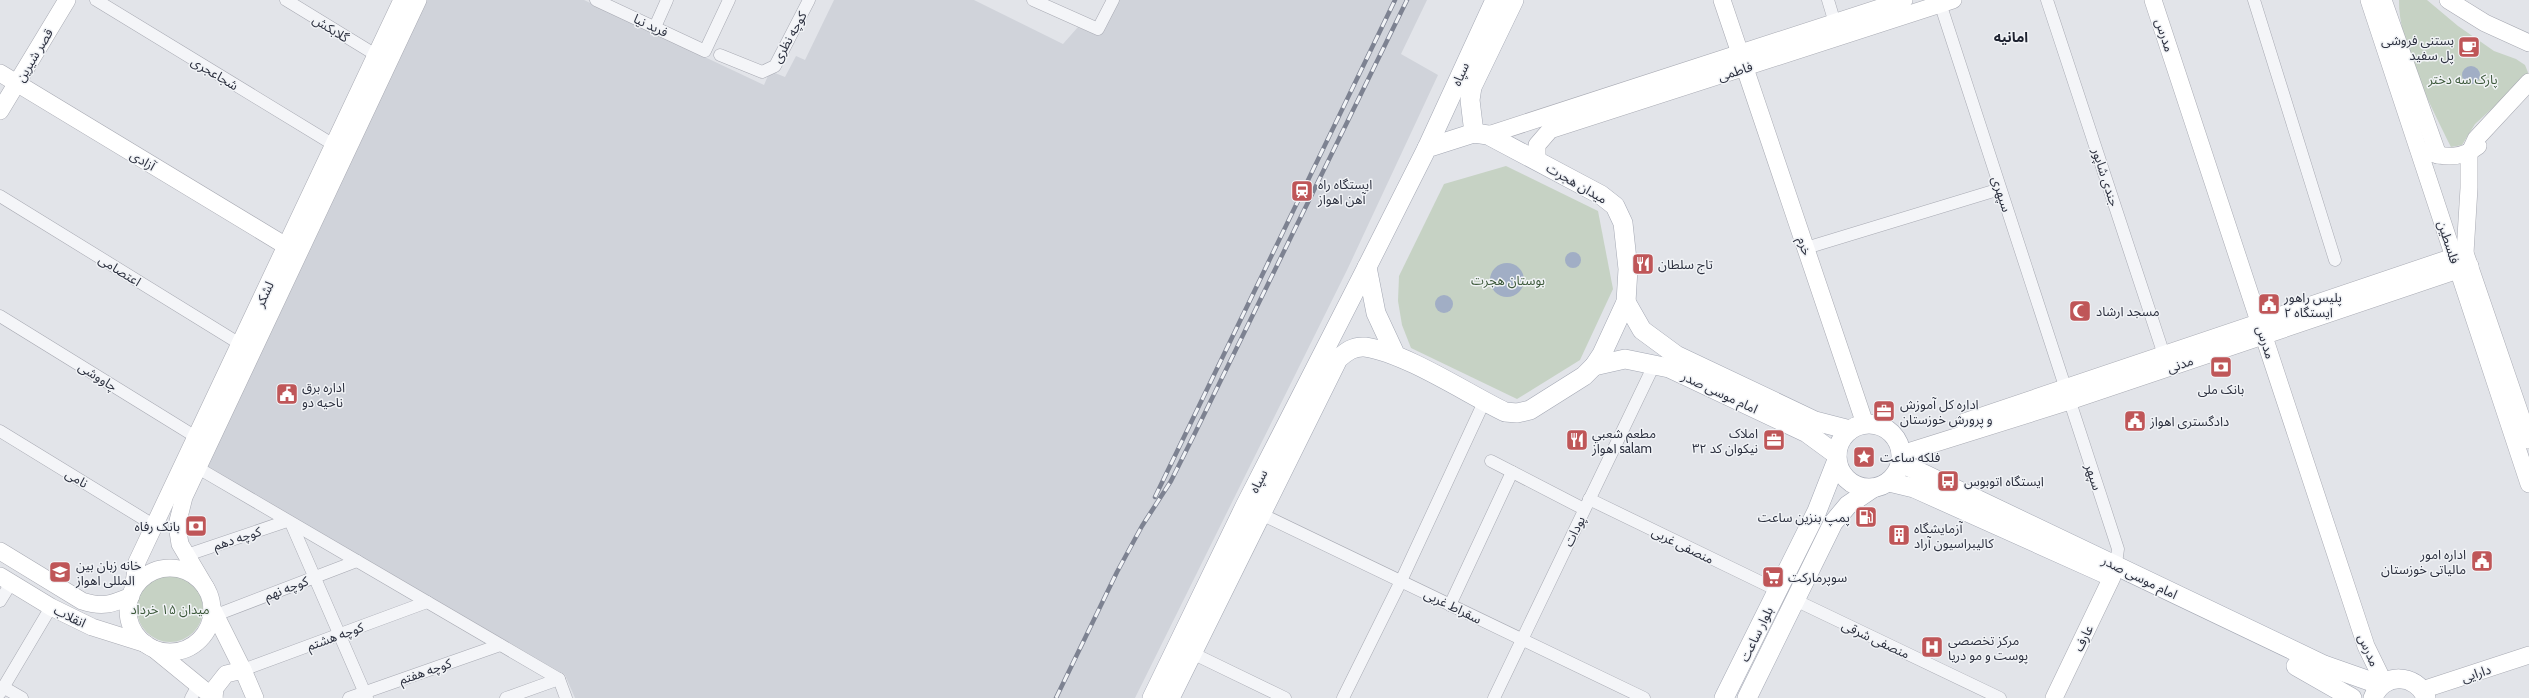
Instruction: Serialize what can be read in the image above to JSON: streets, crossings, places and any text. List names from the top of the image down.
{
  "streets": {
    "main road": [
      "سپاه",
      "میدان هجرت",
      "امام موسی صدر",
      "بلوار ساعت"
    ],
    "street": [
      "فرید نیا",
      "گلابکش",
      "مدرس",
      "کوچه نظری",
      "قصر شیرین",
      "فاطمی",
      "شجاعجری",
      "آزادی",
      "جندی شاپور",
      "سپهری",
      "فلسطین",
      "خرم",
      "اعتصامی",
      "لشکر",
      "مدنی",
      "چاووشی",
      "سپهر",
      "نامی",
      "پودات",
      "کوچه دهم",
      "منصفی غربی",
      "کوچه نهم",
      "سقراط غربی",
      "انقلاب",
      "کوچه هشتم",
      "عارف",
      "منصفی شرقی",
      "کوچه هفتم",
      "دارایی"
    ]
  },
  "crossings": [
    ["گلابکش", "لشکر"],
    ["مدرس", "مدنی"],
    ["مدرس", "امام موسی صدر"],
    ["قصر شیرین", "آزادی"],
    ["فاطمی", "سپاه"],
    ["فاطمی", "میدان هجرت"],
    ["فاطمی", "سپهری"],
    ["فاطمی", "خرم"],
    ["شجاعجری", "لشکر"],
    ["سپاه", "میدان هجرت"],
    ["سپاه", "سقراط غربی"],
    ["آزادی", "لشکر"],
    ["جندی شاپور", "مدنی"],
    ["میدان هجرت", "امام موسی صدر"],
    ["سپهری", "مدنی"],
    ["سپهری", "سپهر"],
    ["فلسطین", "مدنی"],
    ["خرم", "مدنی"],
    ["خرم", "امام موسی صدر"],
    ["خرم", "بلوار ساعت"],
    ["اعتصامی", "لشکر"],
    ["لشکر", "چاووشی"],
    ["لشکر", "نامی"],
    ["لشکر", "کوچه دهم"],
    ["لشکر", "کوچه نهم"],
    ["لشکر", "انقلاب"],
    ["مدنی", "امام موسی صدر"],
    ["مدنی", "سپهر"],
    ["مدنی", "بلوار ساعت"],
    ["امام موسی صدر", "سپهر"],
    ["امام موسی صدر", "پودات"],
    ["امام موسی صدر", "بلوار ساعت"],
    ["امام موسی صدر", "عارف"],
    ["سپهر", "عارف"],
    ["پودات", "منصفی غربی"],
    ["پودات", "سقراط غربی"],
    ["منصفی غربی", "بلوار ساعت"],
    ["کوچه نهم", "انقلاب"],
    ["بلوار ساعت", "منصفی شرقی"]
  ],
  "districts": ["امانیه"],
  "parks": ["پارک سه دختر", "بوستان هجرت", "میدان ۱۵ خرداد"],
  "places": {
    "cafe": ["بستنی فروشی پل سفید"],
    "station": ["ایستگاه راه آهن اهواز"],
    "restaurant": ["تاج سلطان", "مطعم شعبي اهواز salam"],
    "public building": [
      "پلیس راهور ایستگاه ۲",
      "اداره برق ناحیه دو",
      "دادگستری اهواز",
      "اداره امور مالیاتی خوزستان"
    ],
    "mosque": ["مسجد ارشاد"],
    "bank": ["بانک ملی", "بانک رفاه"],
    "office": ["اداره کل آموزش و پرورش خوزستان", "املاک نیکوان کد ۳۲"],
    "place": ["فلکه ساعت"],
    "bus stop": ["ایستگاه اتوبوس"],
    "fuel station": ["پمپ بنزین ساعت"],
    "building": ["آزمایشگاه کالیبراسیون آراد"],
    "school or university": ["خانه زبان بین المللی اهواز"],
    "supermarket": ["سوپرمارکت"],
    "hospital": ["مرکز تخصصی پوست و مو دریا"]
  }
}
